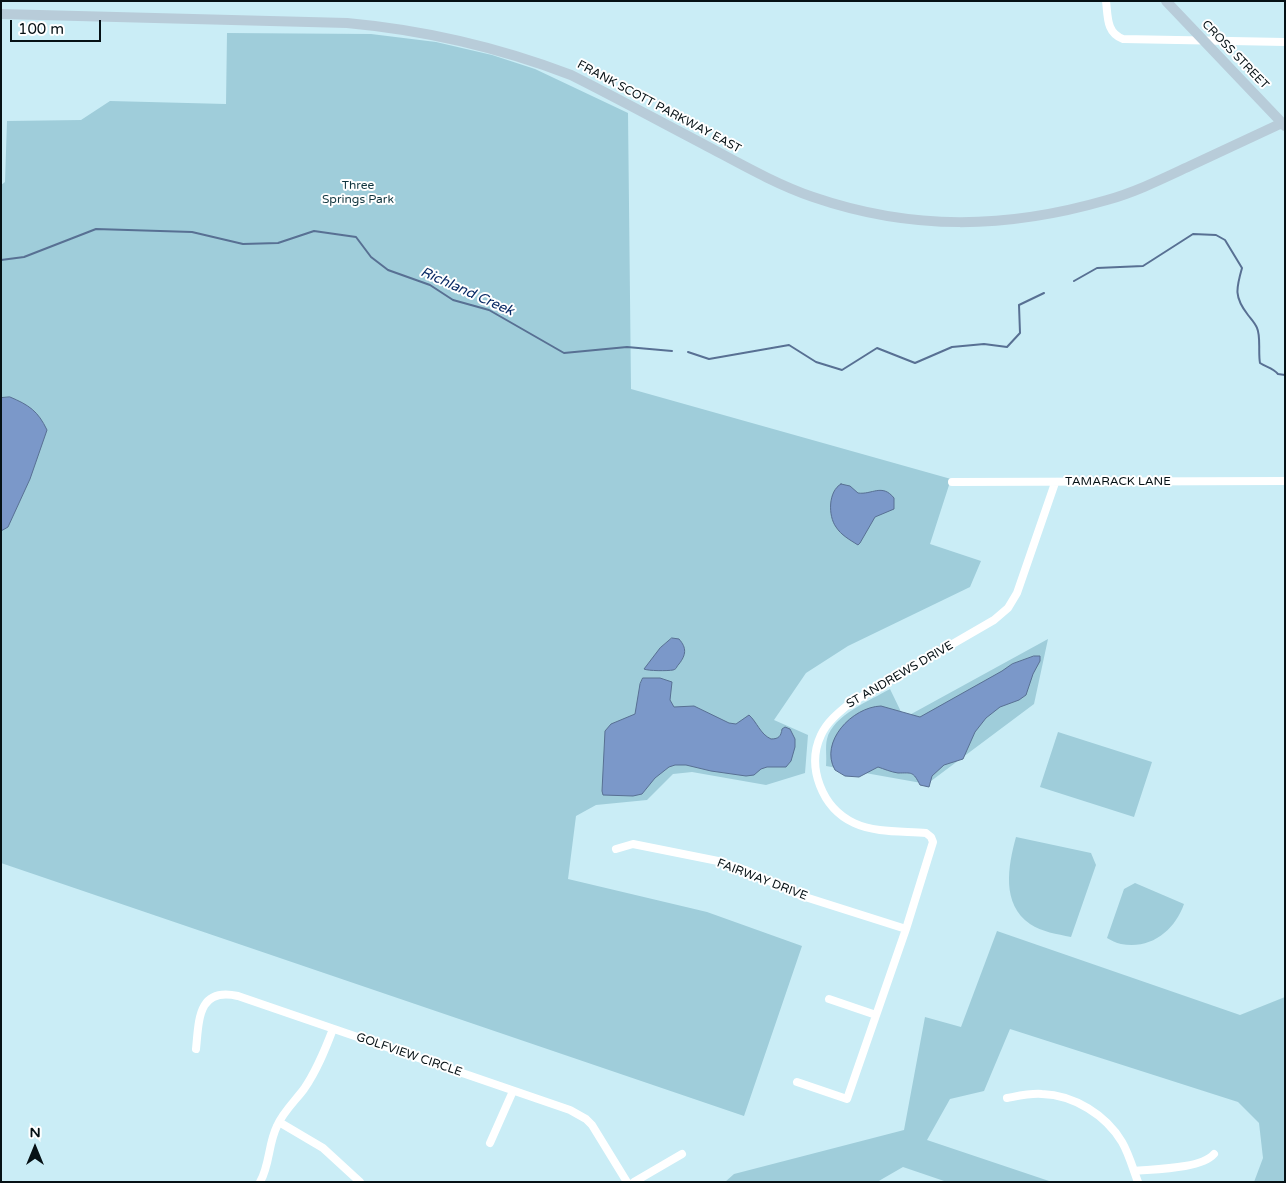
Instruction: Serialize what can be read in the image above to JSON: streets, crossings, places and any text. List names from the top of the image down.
{
  "streets": {
    "main road": ["CROSS STREET", "FRANK SCOTT PARKWAY EAST"],
    "street": [
      "TAMARACK LANE",
      "ST ANDREWS DRIVE",
      "FAIRWAY DRIVE",
      "GOLFVIEW CIRCLE"
    ]
  },
  "crossings": [
    ["CROSS STREET", "FRANK SCOTT PARKWAY EAST"],
    ["TAMARACK LANE", "ST ANDREWS DRIVE"],
    ["ST ANDREWS DRIVE", "FAIRWAY DRIVE"]
  ],
  "water": ["Richland Creek"],
  "parks": ["Three Springs Park"],
  "scale_bar": "100 m",
  "north": "top"
}
